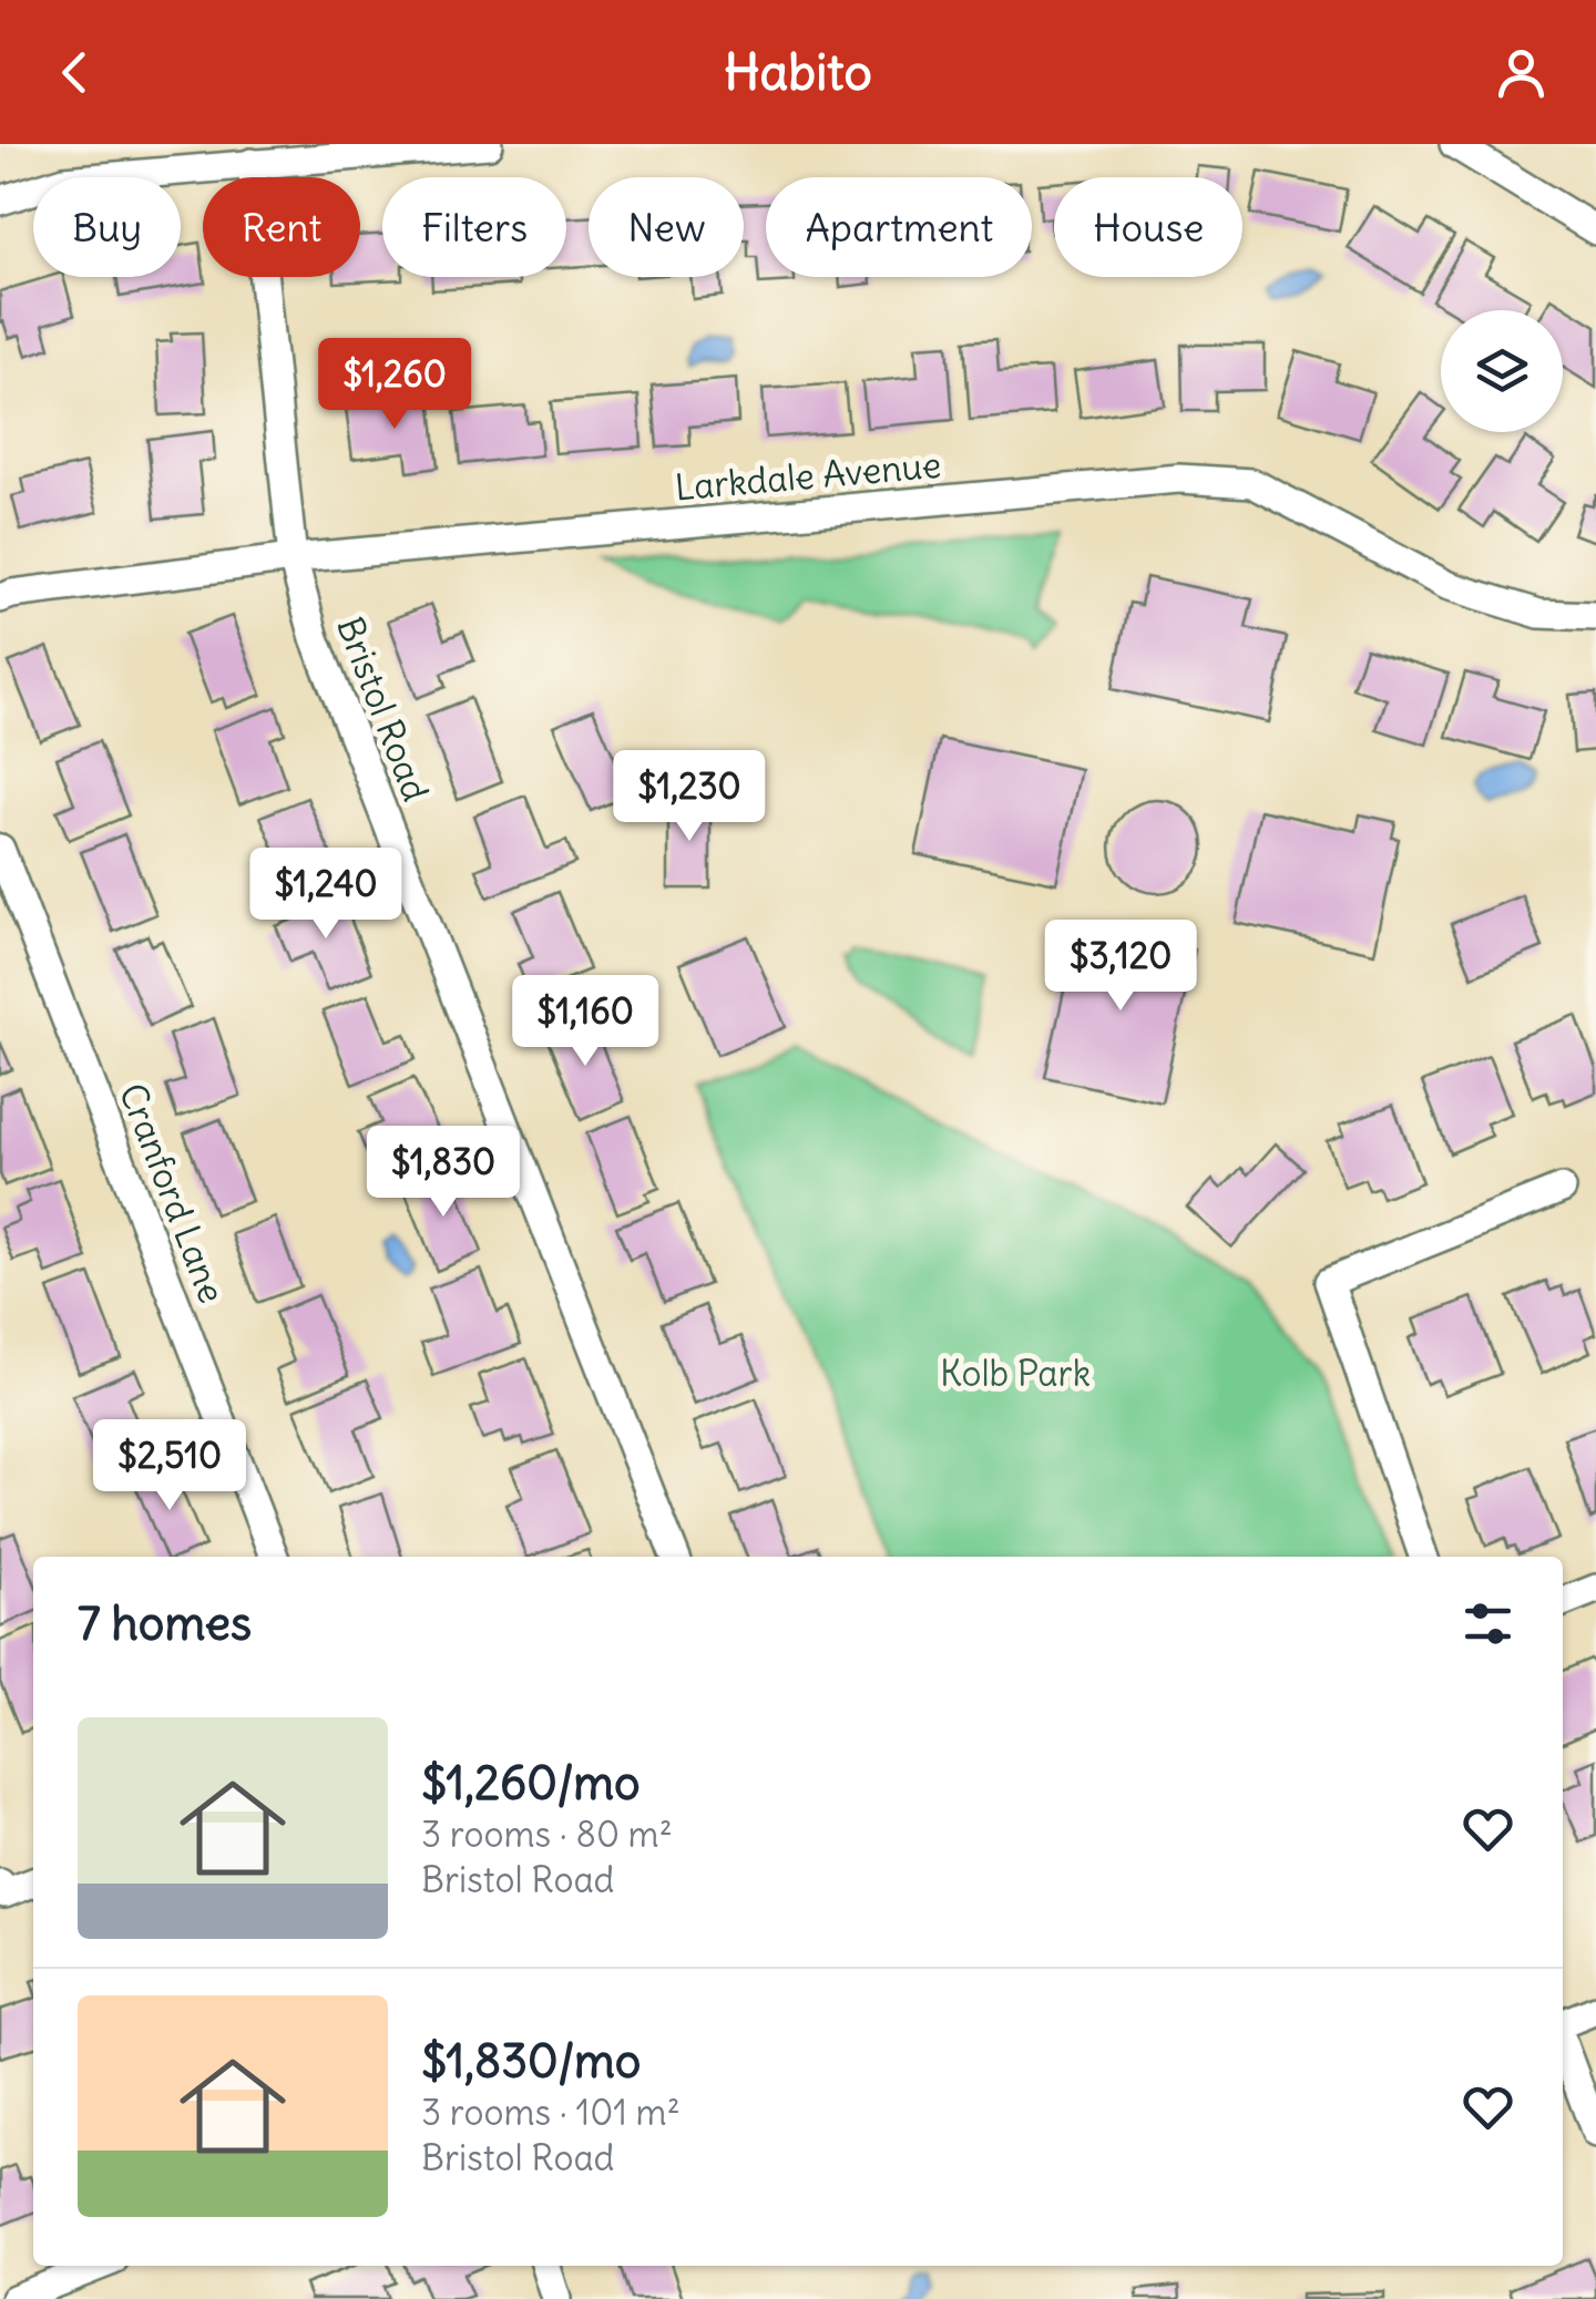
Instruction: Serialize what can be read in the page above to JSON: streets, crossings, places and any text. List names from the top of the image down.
{
  "streets": {
    "street": ["Larkdale Avenue", "Bristol Road", "Cranford Lane"]
  },
  "crossings": [
    ["Larkdale Avenue", "Bristol Road"]
  ],
  "parks": ["Kolb Park"],
  "page": {
    "header": "Habito",
    "chip": [
      "Buy",
      "Rent",
      "Filters",
      "New",
      "Apartment",
      "House"
    ],
    "price": [
      "$1,260",
      "$1,230",
      "$1,240",
      "$3,120",
      "$1,160",
      "$1,830",
      "$2,510"
    ],
    "heading": "7 homes",
    "list": [
      {
        "name": "$1,260/mo",
        "note": "3 rooms · 80 m² · Bristol Road"
      },
      {
        "name": "$1,830/mo",
        "note": "3 rooms · 101 m² · Bristol Road"
      }
    ]
  }
}
